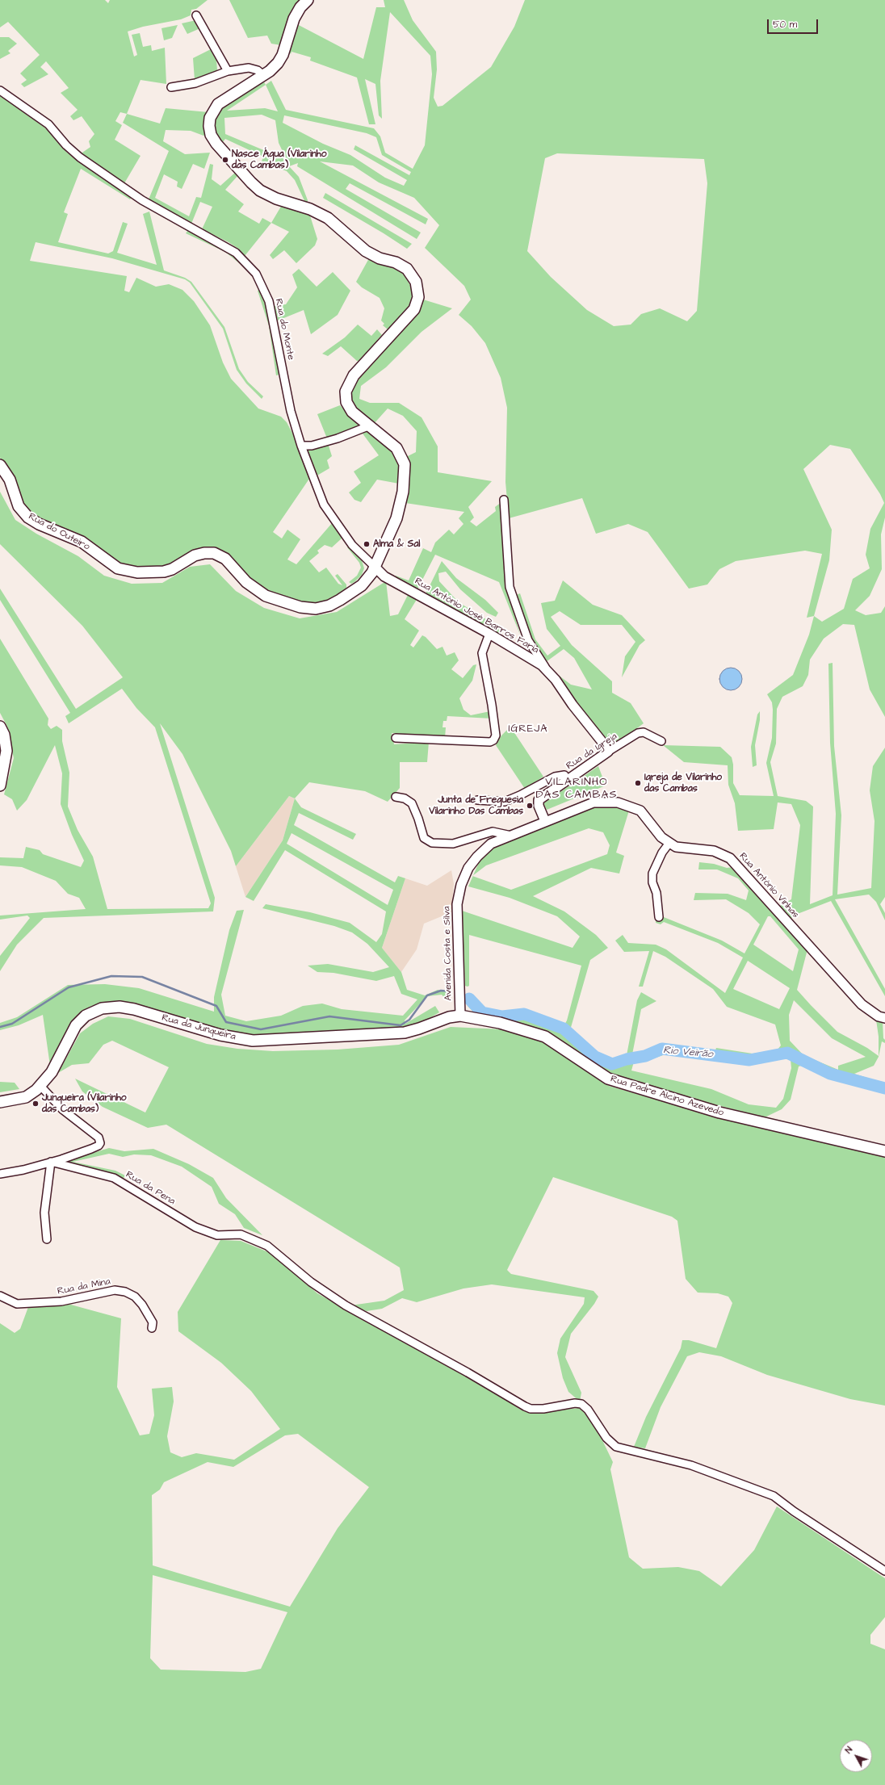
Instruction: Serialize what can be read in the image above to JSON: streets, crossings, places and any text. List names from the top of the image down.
{
  "streets": {
    "main road": ["Rua do Outeiro", "Rua da Junqueira", "Rua Padre Alcino Azevedo"],
    "street": [
      "Rua do Monte",
      "Rua António José Barros Faria",
      "Rua da Igreja",
      "Rua António Vinhas",
      "Avenida Costa e Silva",
      "Rua da Pena",
      "Rua da Mina"
    ]
  },
  "crossings": [
    ["Rua do Monte", "Rua do Outeiro"],
    ["Rua do Monte", "Rua António José Barros Faria"],
    ["Rua do Outeiro", "Rua António José Barros Faria"],
    ["Rua António José Barros Faria", "Rua da Igreja"],
    ["Rua da Igreja", "Rua António Vinhas"],
    ["Rua da Igreja", "Avenida Costa e Silva"],
    ["Rua António Vinhas", "Avenida Costa e Silva"],
    ["Avenida Costa e Silva", "Rua da Junqueira"],
    ["Avenida Costa e Silva", "Rua Padre Alcino Azevedo"],
    ["Rua da Junqueira", "Rua Padre Alcino Azevedo"]
  ],
  "districts": ["IGREJA", "VILARINHO DAS CAMBAS"],
  "water": ["Rio Veirão"],
  "places": [
    "Nasce Água (Vilarinho das Cambas)",
    "Alma & Sal",
    "Igreja de Vilarinho das Cambas",
    "Junta de Freguesia Vilarinho Das Cambas",
    "Junqueira (Vilarinho das Cambas)"
  ],
  "scale_bar": "50 m",
  "north": "top left"
}
